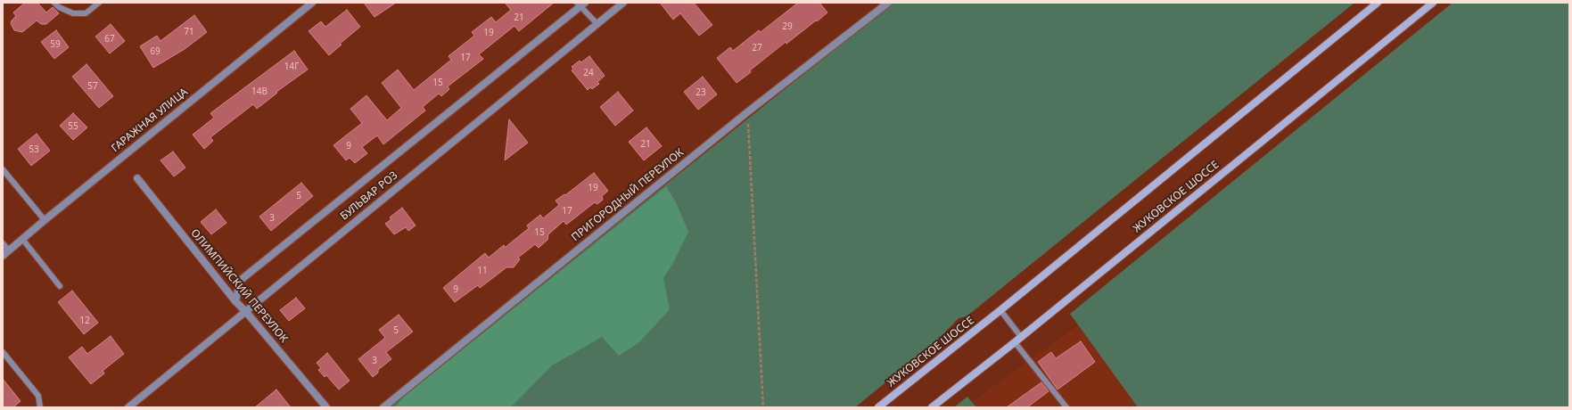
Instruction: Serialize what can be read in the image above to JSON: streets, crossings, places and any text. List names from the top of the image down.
{
  "streets": {
    "main road": ["ЖУКОВСКОЕ ШОССЕ"],
    "street": [
      "ГАРАЖНАЯ УЛИЦА",
      "ПРИГОРОДНЫЙ ПЕРЕУЛОК",
      "БУЛЬВАР РОЗ",
      "ОЛИМПИЙСКИЙ ПЕРЕУЛОК"
    ]
  },
  "crossings": [
    ["БУЛЬВАР РОЗ", "ОЛИМПИЙСКИЙ ПЕРЕУЛОК"]
  ],
  "house_numbers": [
    "21",
    "29",
    "71",
    "19",
    "67",
    "59",
    "27",
    "69",
    "17",
    "14Г",
    "24",
    "15",
    "57",
    "14В",
    "23",
    "55",
    "21",
    "9",
    "53",
    "19",
    "5",
    "17",
    "3",
    "15",
    "11",
    "9",
    "12",
    "5",
    "3"
  ]
}
